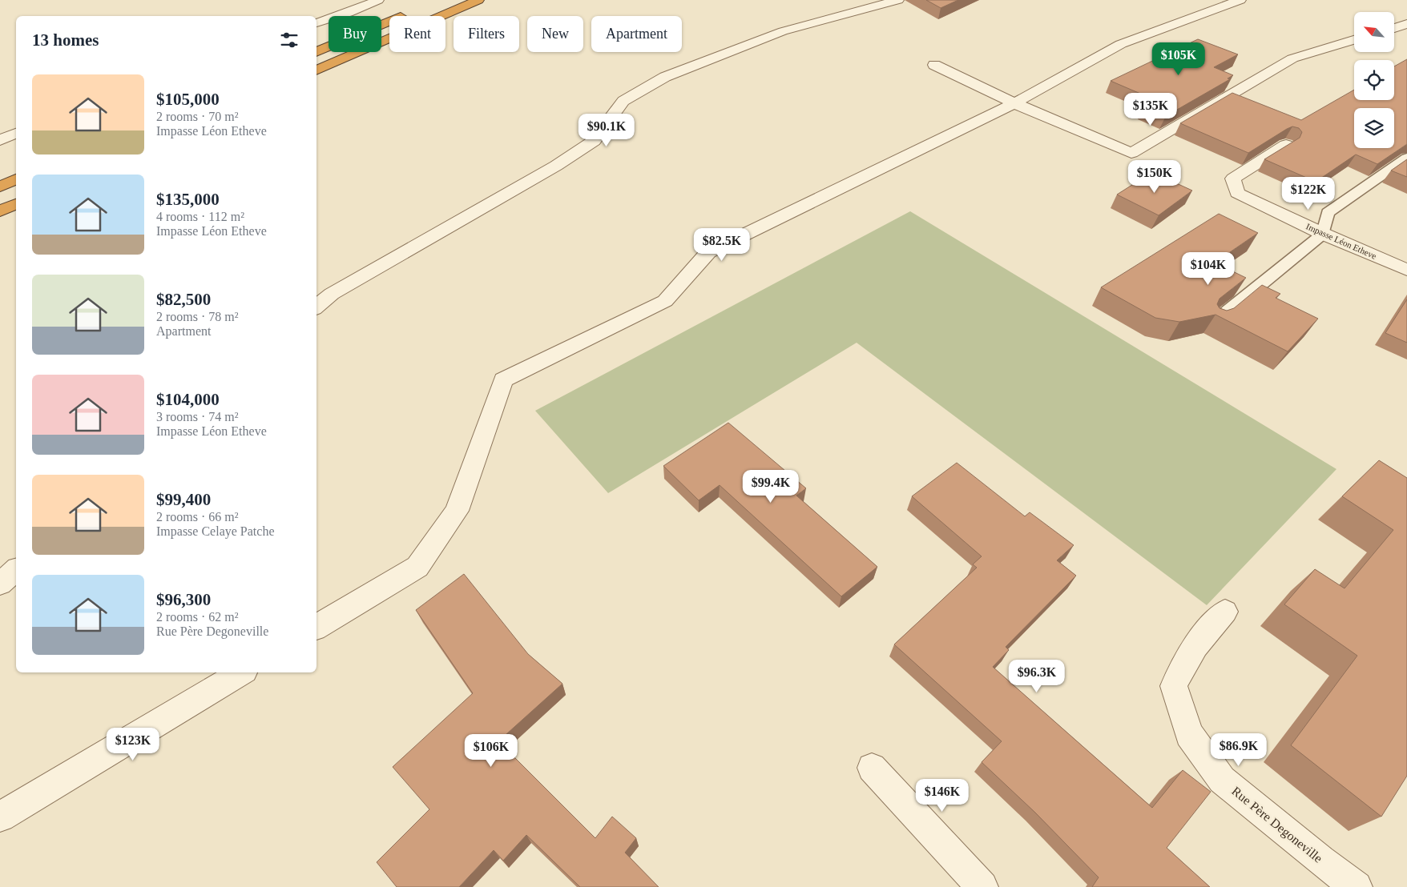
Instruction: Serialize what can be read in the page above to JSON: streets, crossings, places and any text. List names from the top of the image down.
{
  "streets": {
    "street": ["Impasse Léon Etheve", "Rue Père Degoneville"]
  },
  "north": "top left",
  "page": {
    "chip": [
      "Buy",
      "Rent",
      "Filters",
      "New",
      "Apartment"
    ],
    "heading": "13 homes",
    "price": [
      "$105K",
      "$135K",
      "$90.1K",
      "$150K",
      "$122K",
      "$82.5K",
      "$104K",
      "$99.4K",
      "$96.3K",
      "$123K",
      "$86.9K",
      "$106K",
      "$146K"
    ],
    "list": [
      {
        "name": "$105,000",
        "note": "2 rooms · 70 m² · Impasse Léon Etheve"
      },
      {
        "name": "$135,000",
        "note": "4 rooms · 112 m² · Impasse Léon Etheve"
      },
      {
        "name": "$82,500",
        "note": "2 rooms · 78 m² · Apartment"
      },
      {
        "name": "$104,000",
        "note": "3 rooms · 74 m² · Impasse Léon Etheve"
      },
      {
        "name": "$99,400",
        "note": "2 rooms · 66 m² · Impasse Celaye Patche"
      },
      {
        "name": "$96,300",
        "note": "2 rooms · 62 m² · Rue Père Degoneville"
      }
    ]
  }
}
